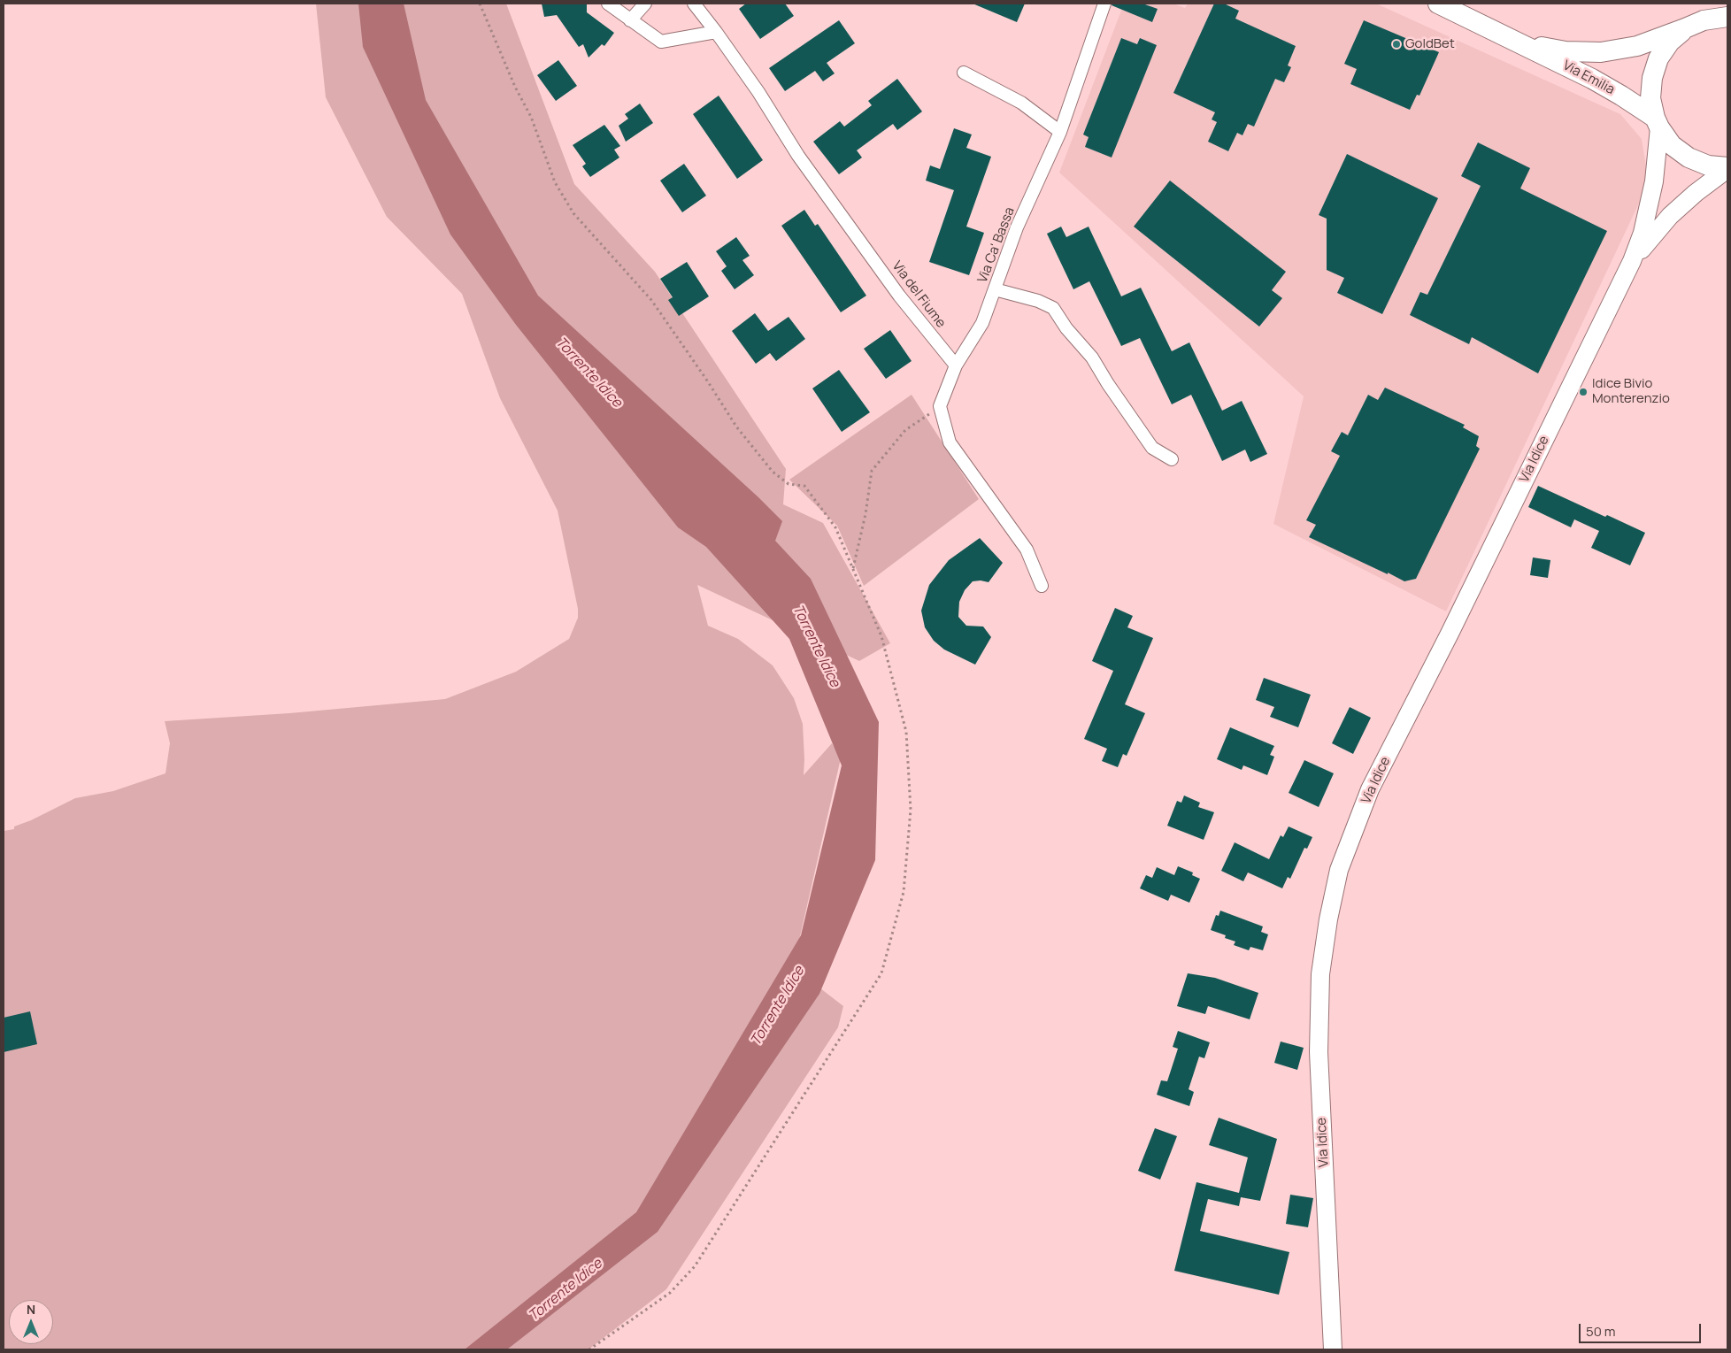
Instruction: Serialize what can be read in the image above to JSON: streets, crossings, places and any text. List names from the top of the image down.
{
  "streets": {
    "main road": ["Via Emilia", "Via Idice"],
    "street": ["Via Ca' Bassa", "Via del Fiume"]
  },
  "crossings": [
    ["Via Emilia", "Via Idice"],
    ["Via Ca' Bassa", "Via del Fiume"]
  ],
  "water": ["Torrente Idice"],
  "places": ["GoldBet", "Idice Bivio Monterenzio"],
  "scale_bar": "50 m",
  "north": "top"
}
